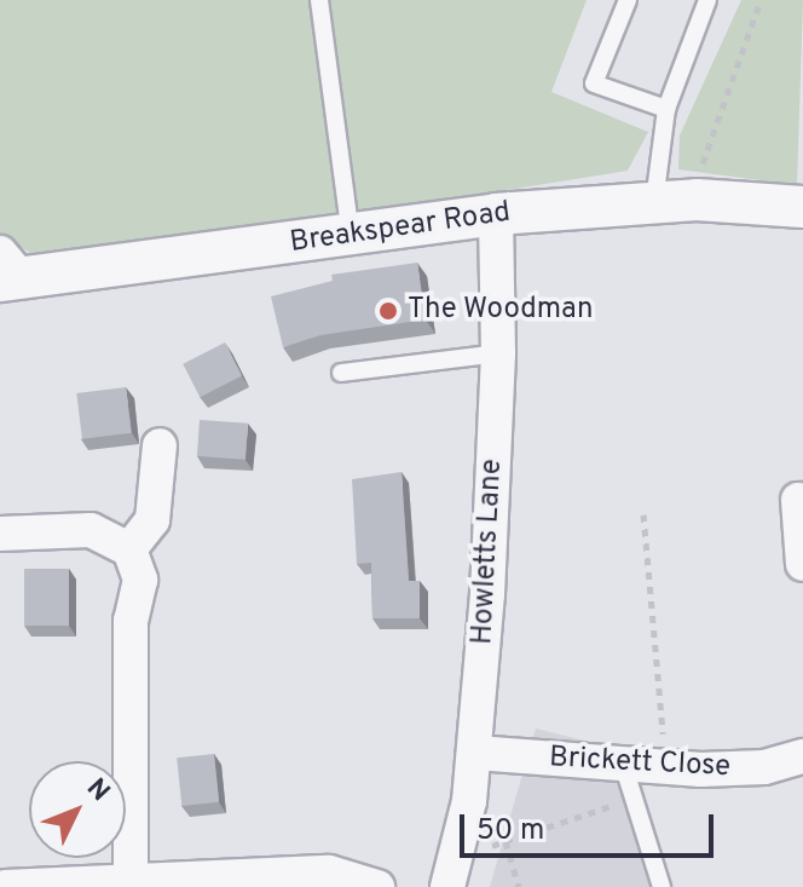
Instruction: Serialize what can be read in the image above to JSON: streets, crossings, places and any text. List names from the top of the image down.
{
  "streets": {
    "street": ["Breakspear Road", "Howletts Lane", "Brickett Close"]
  },
  "crossings": [
    ["Breakspear Road", "Howletts Lane"],
    ["Howletts Lane", "Brickett Close"]
  ],
  "places": ["The Woodman"],
  "scale_bar": "50 m",
  "north": "top right"
}
